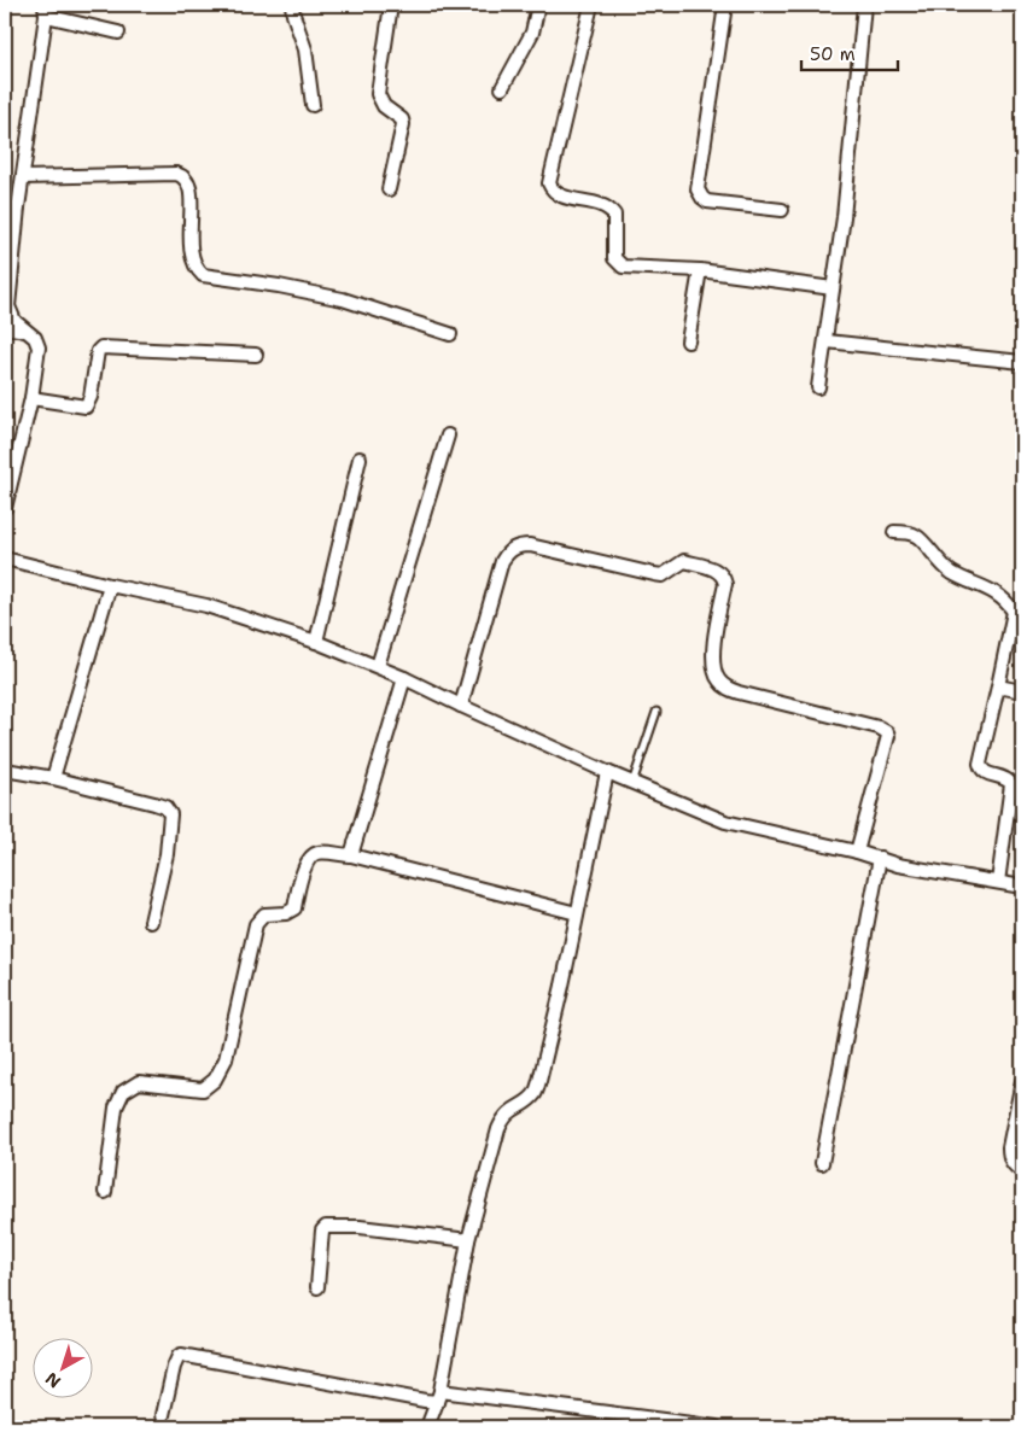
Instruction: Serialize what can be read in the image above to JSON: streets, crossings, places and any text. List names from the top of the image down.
{
  "scale_bar": "50 m",
  "north": "bottom left"
}
